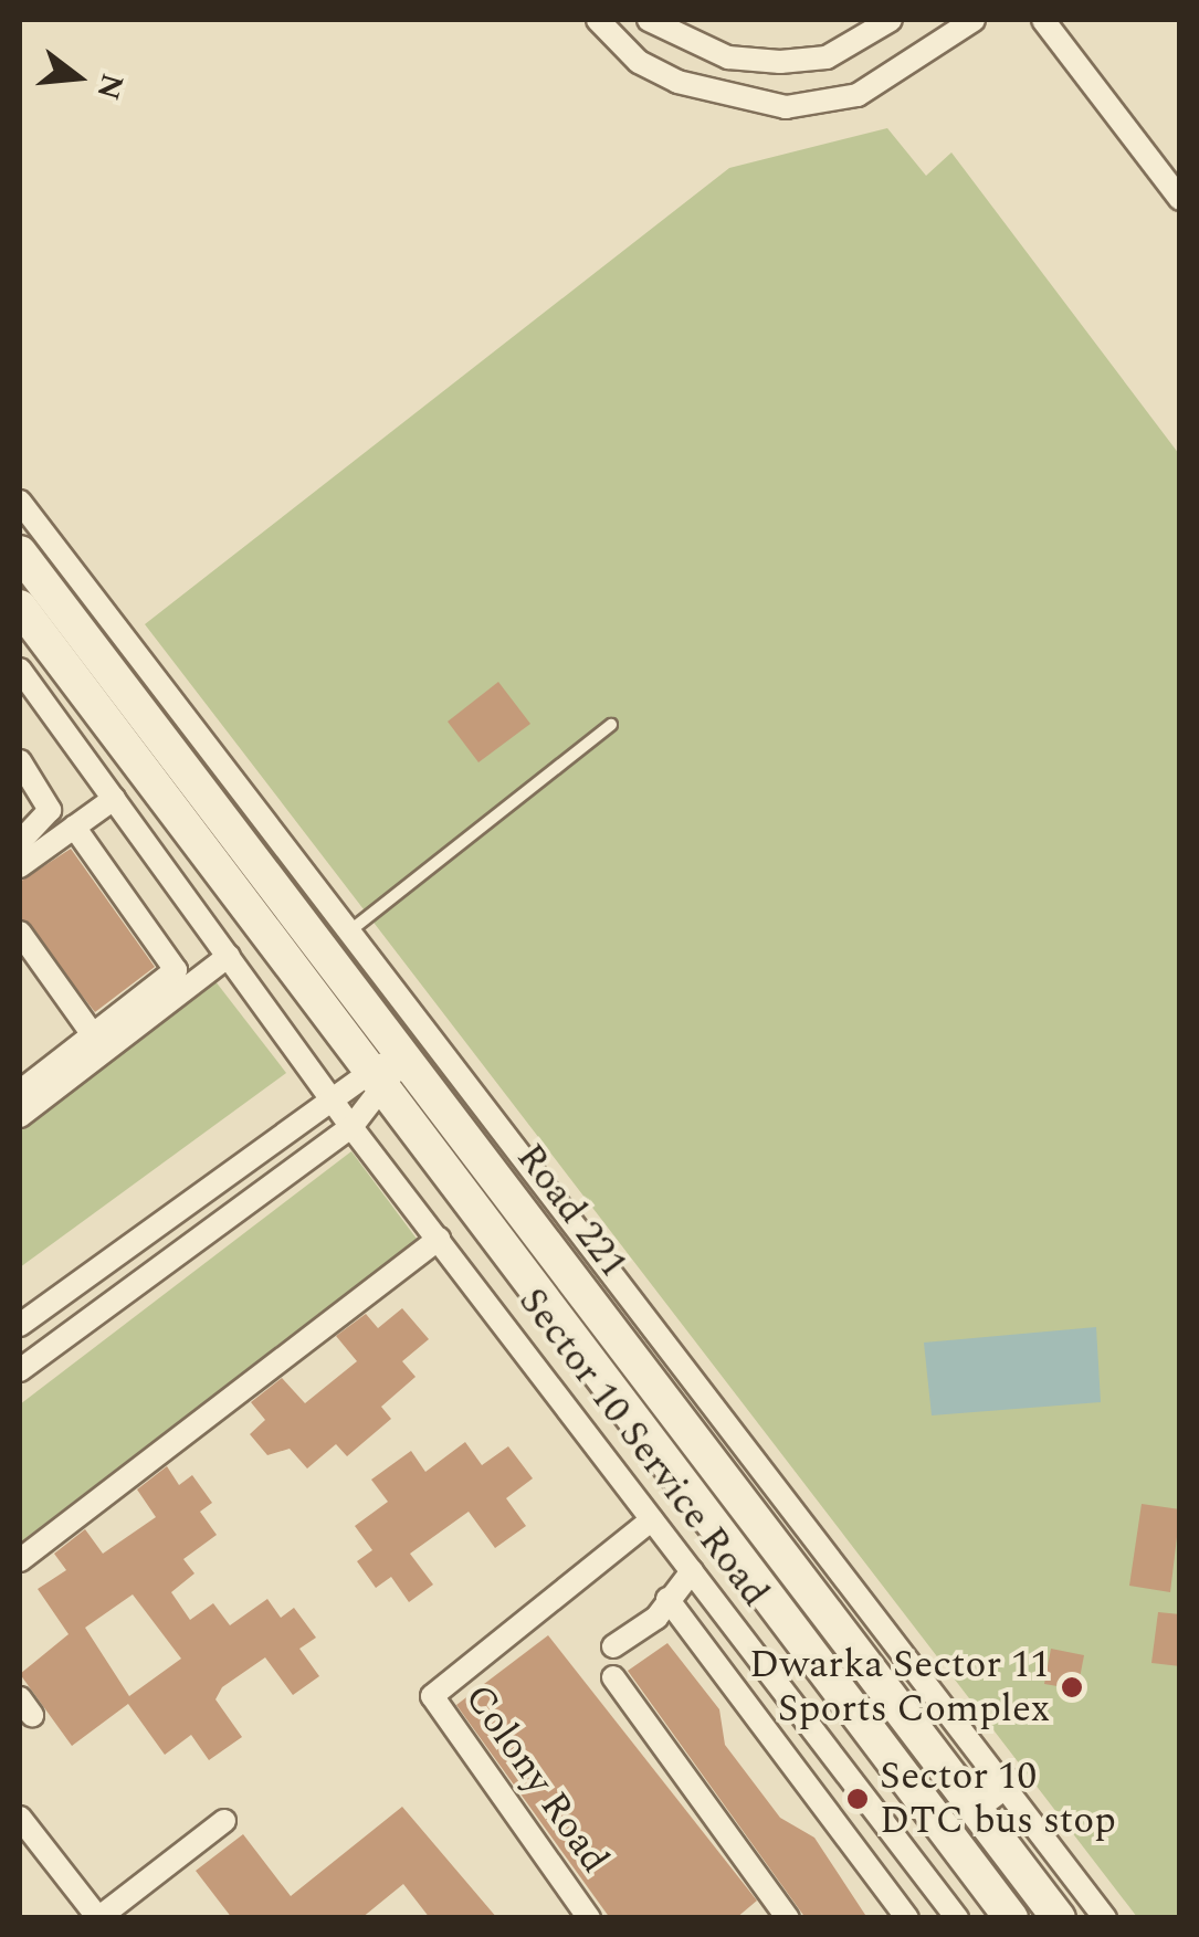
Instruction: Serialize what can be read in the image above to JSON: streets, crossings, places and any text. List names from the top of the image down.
{
  "streets": {
    "main road": ["Road 221"],
    "street": ["Sector 10 Service Road", "Colony Road"]
  },
  "crossings": [
    ["Sector 10 Service Road", "Colony Road"]
  ],
  "places": ["Dwarka Sector 11 Sports Complex", "Sector 10 DTC bus stop"],
  "north": "right"
}
